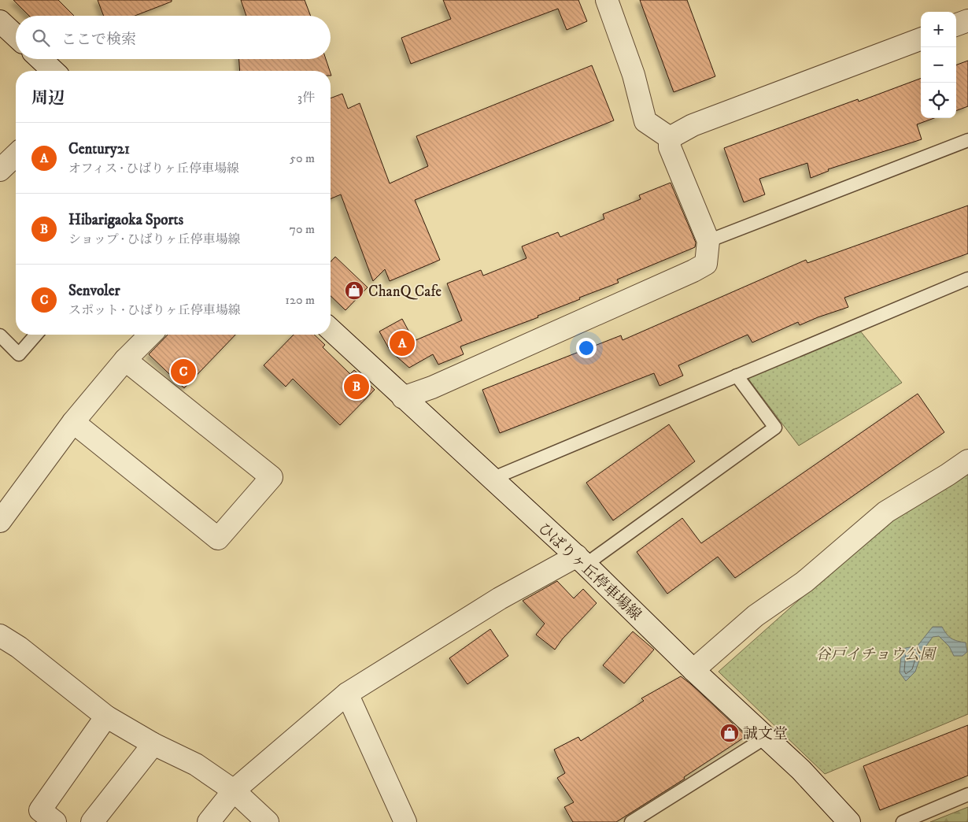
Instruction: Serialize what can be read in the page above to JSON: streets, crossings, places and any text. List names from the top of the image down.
{
  "streets": {
    "street": ["ひばりヶ丘停車場線"]
  },
  "parks": ["谷戸イチョウ公園"],
  "places": {
    "shop": ["ChanQ Cafe", "誠文堂"]
  },
  "page": {
    "map_buttons": ["+", "−"],
    "search": "ここで検索",
    "heading": ["周辺", "3件"],
    "list": [
      {
        "mark": "A",
        "name": "Century21",
        "note": "オフィス · ひばりヶ丘停車場線",
        "value": "50 m"
      },
      {
        "mark": "B",
        "name": "Hibarigaoka Sports",
        "note": "ショップ · ひばりヶ丘停車場線",
        "value": "70 m"
      },
      {
        "mark": "C",
        "name": "Senvoler",
        "note": "スポット · ひばりヶ丘停車場線",
        "value": "120 m"
      }
    ],
    "pins": ["A", "C", "B"]
  }
}
